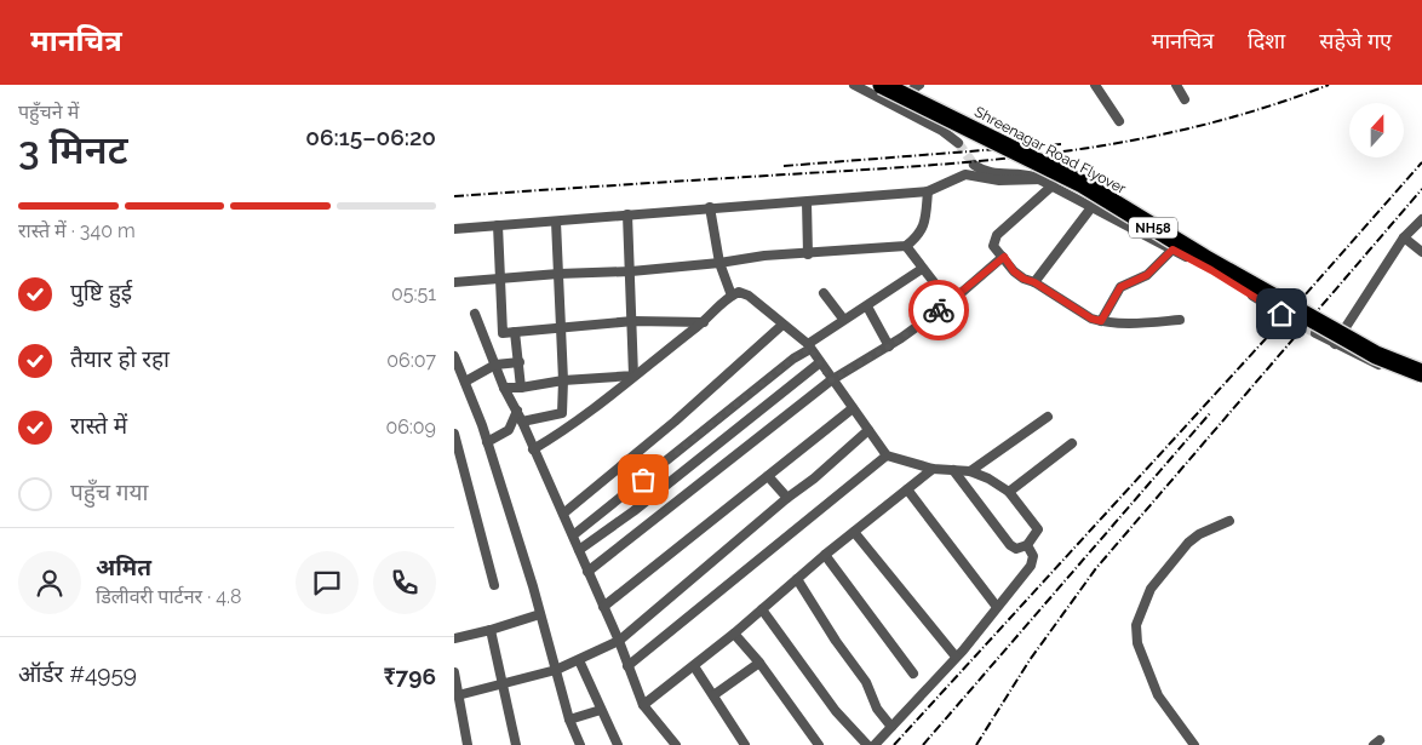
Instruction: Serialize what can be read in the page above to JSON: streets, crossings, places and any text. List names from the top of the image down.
{
  "streets": {
    "highway": ["Shreenagar Road Flyover", "NH58"]
  },
  "north": "top",
  "page": {
    "header": "मानचित्र",
    "nav": ["मानचित्र", "दिशा", "सहेजे गए"],
    "heading": ["3 मिनट", "पहुँचने में", "06:15–06:20"],
    "panel": [
      "अमित",
      "डिलीवरी पार्टनर · 4.8",
      "ऑर्डर #4959",
      "₹796"
    ],
    "bar": "रास्ते में · 340 m",
    "list": [
      ["पुष्टि हुई", "05:51"],
      ["तैयार हो रहा", "06:07"],
      ["रास्ते में", "06:09"],
      "पहुँच गया"
    ]
  }
}
